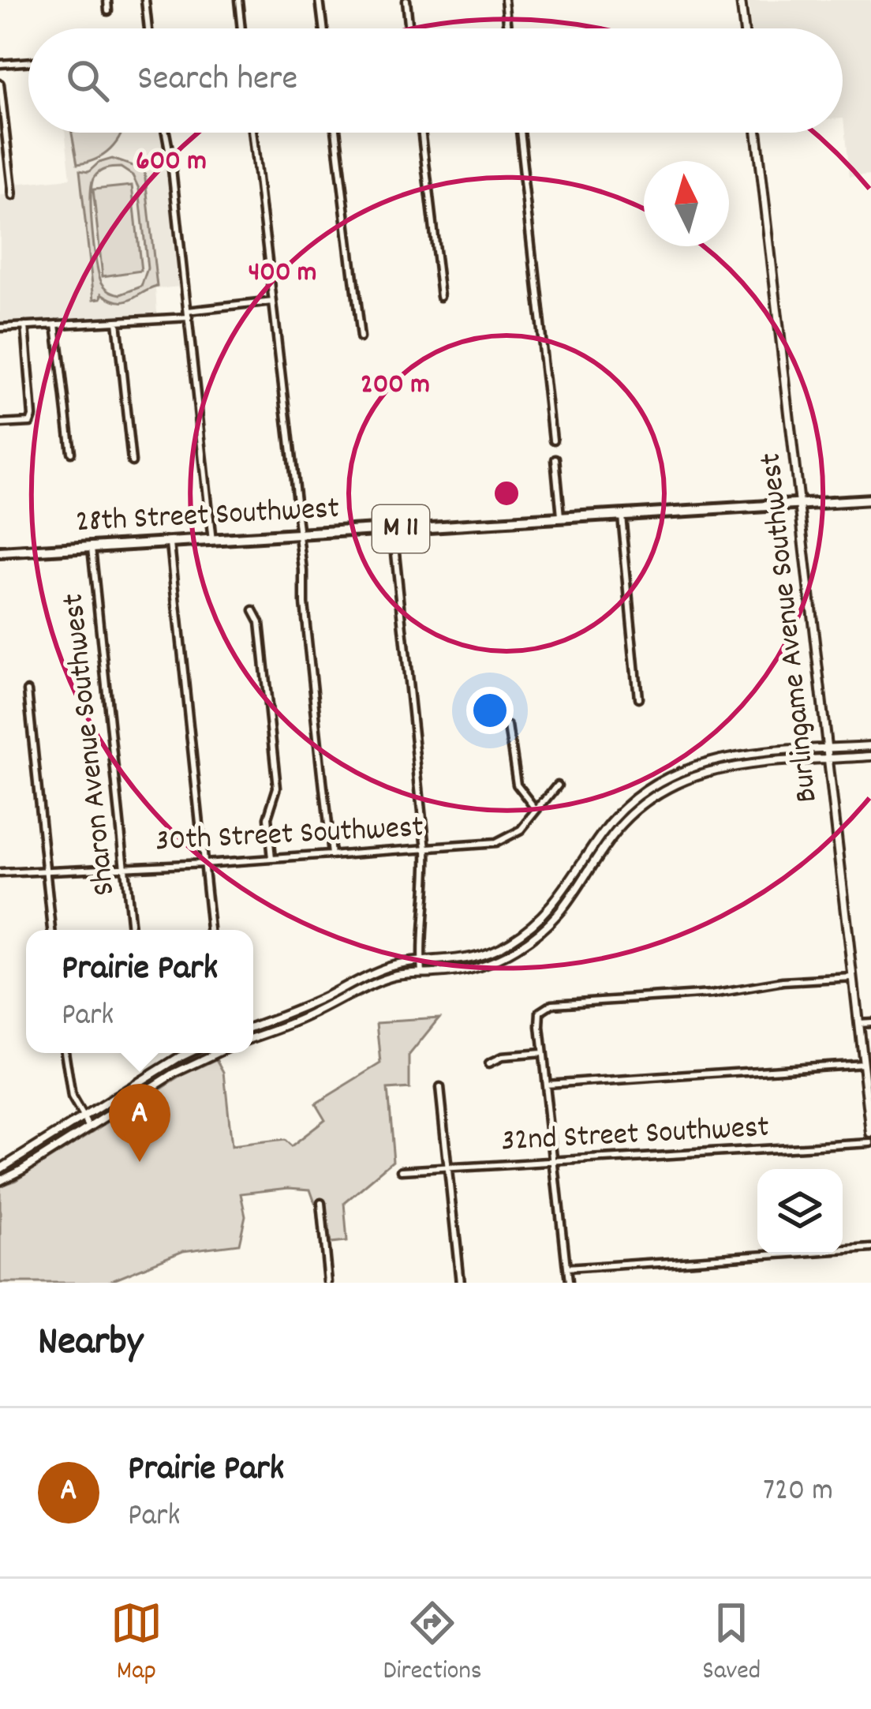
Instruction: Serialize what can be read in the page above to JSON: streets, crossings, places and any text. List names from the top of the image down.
{
  "streets": {
    "main road": ["28th Street Southwest", "M 11"],
    "street": [
      "Burlingame Avenue Southwest",
      "Sharon Avenue Southwest",
      "30th Street Southwest",
      "32nd Street Southwest"
    ]
  },
  "crossings": [
    ["28th Street Southwest", "Burlingame Avenue Southwest"],
    ["28th Street Southwest", "Sharon Avenue Southwest"],
    ["Sharon Avenue Southwest", "30th Street Southwest"]
  ],
  "north": "top",
  "page": {
    "search": "Search here",
    "popup": ["Prairie Park", "Park"],
    "pins": "A",
    "heading": "Nearby",
    "list": [
      {
        "mark": "A",
        "name": "Prairie Park",
        "note": "Park",
        "value": "720 m"
      }
    ],
    "nav": ["Map", "Directions", "Saved"]
  },
  "rings": ["600 m", "400 m", "200 m"]
}
